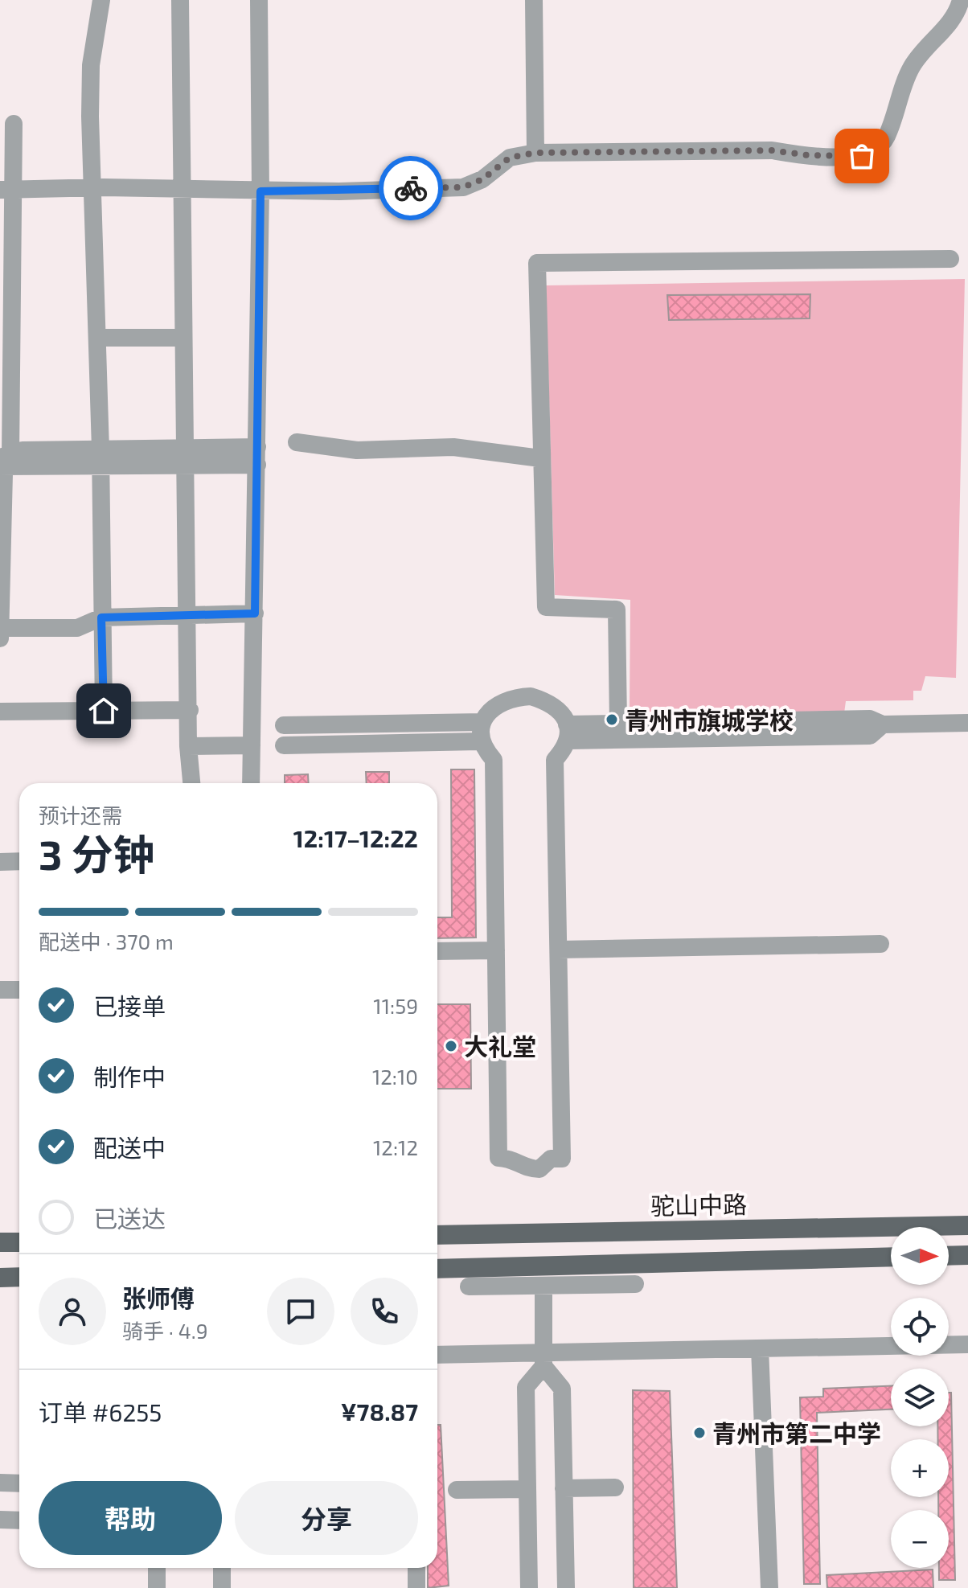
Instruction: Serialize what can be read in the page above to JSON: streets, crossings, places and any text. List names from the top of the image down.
{
  "streets": {
    "main road": ["驼山中路"]
  },
  "places": ["青州市旗城学校", "大礼堂", "青州市第二中学"],
  "north": "right",
  "page": {
    "heading": ["3 分钟", "预计还需", "12:17–12:22"],
    "panel": [
      "张师傅",
      "骑手 · 4.9",
      "订单 #6255",
      "¥78.87"
    ],
    "bar": "配送中 · 370 m",
    "list": [
      ["已接单", "11:59"],
      ["制作中", "12:10"],
      ["配送中", "12:12"],
      "已送达"
    ],
    "map_buttons": ["+", "−"],
    "buttons": ["帮助", "分享"]
  }
}
